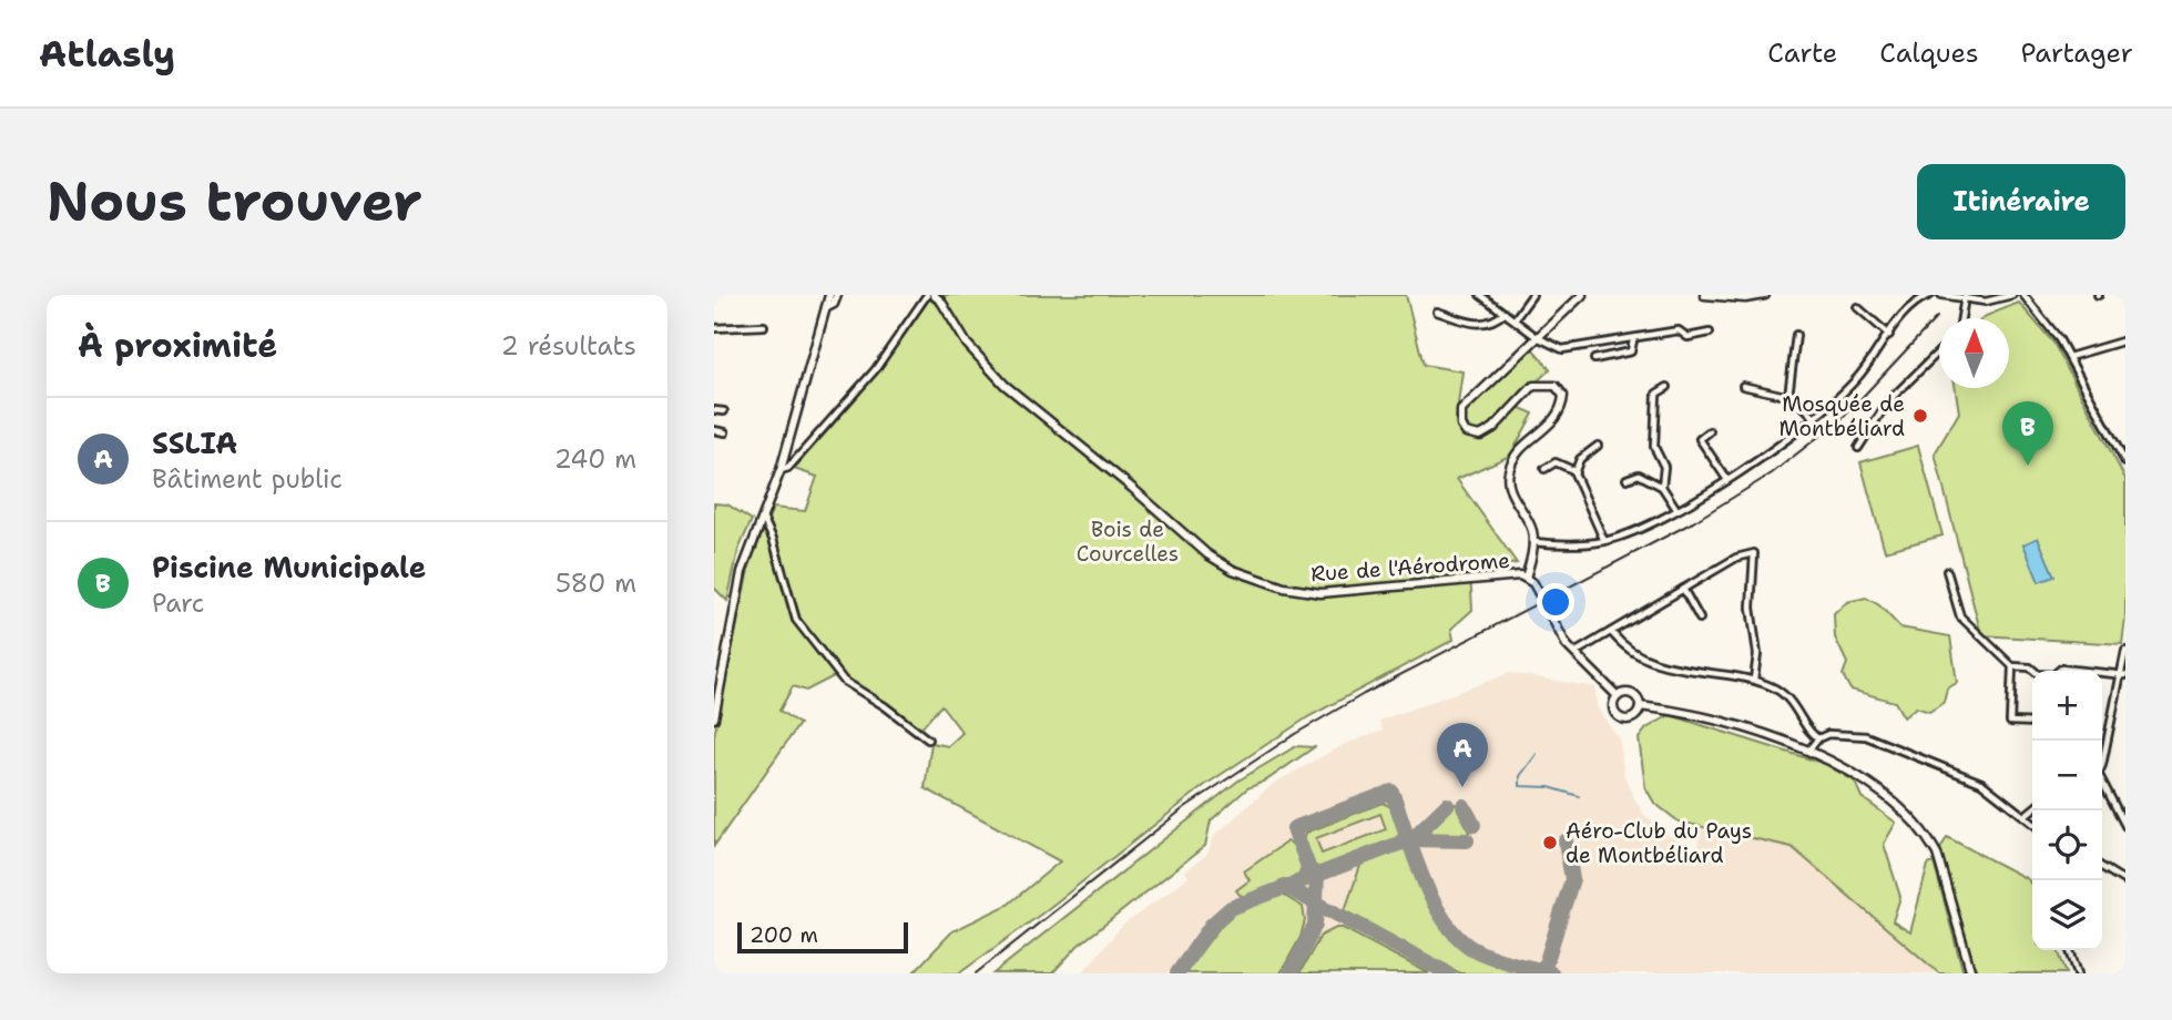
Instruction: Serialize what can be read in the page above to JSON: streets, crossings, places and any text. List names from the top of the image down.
{
  "streets": {
    "street": ["Rue de l'Aérodrome"]
  },
  "parks": ["Bois de Courcelles"],
  "places": ["Mosquée de Montbéliard", "Aéro-Club du Pays de Montbéliard"],
  "scale_bar": "200 m",
  "north": "top",
  "page": {
    "header": "Atlasly",
    "nav": ["Carte", "Calques", "Partager"],
    "buttons": "Itinéraire",
    "title": "Nous trouver",
    "heading": ["À proximité", "2 résultats"],
    "list": [
      {
        "mark": "A",
        "name": "SSLIA",
        "note": "Bâtiment public",
        "value": "240 m"
      },
      {
        "mark": "B",
        "name": "Piscine Municipale",
        "note": "Parc",
        "value": "580 m"
      }
    ],
    "pins": ["B", "A"],
    "map_buttons": ["+", "−"],
    "scale": "200 m"
  }
}
